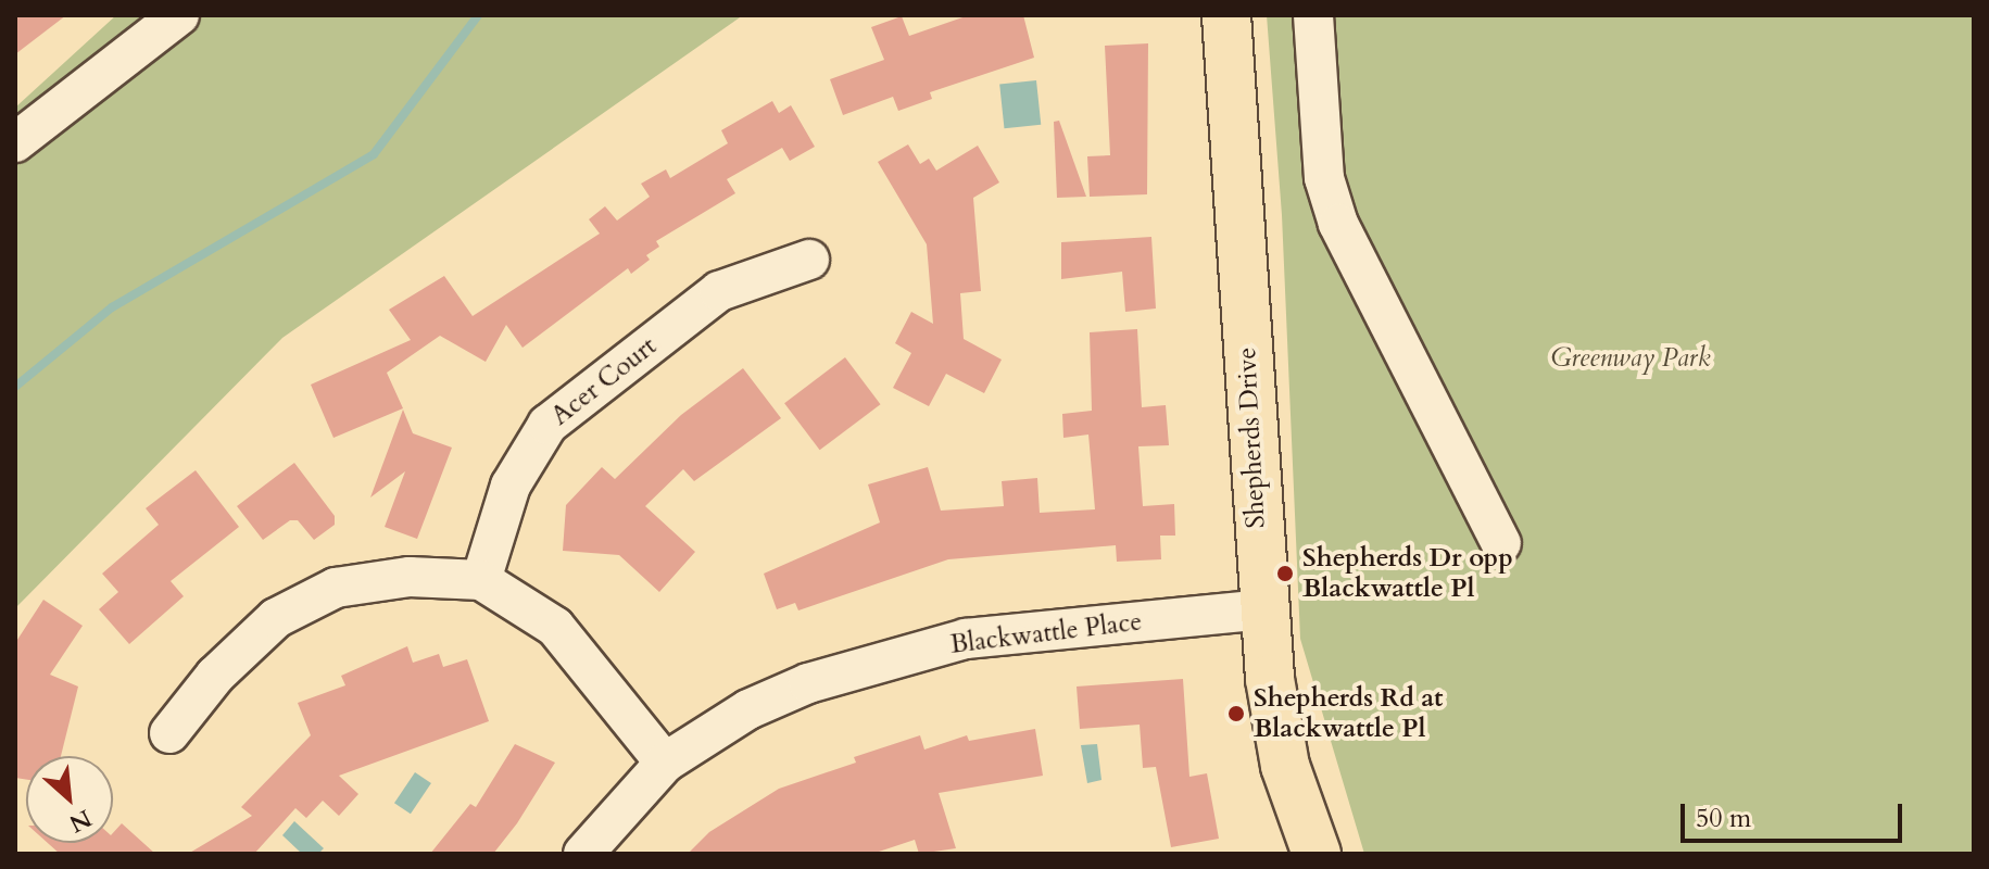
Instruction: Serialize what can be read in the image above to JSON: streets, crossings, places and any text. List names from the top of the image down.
{
  "streets": {
    "main road": ["Shepherds Drive"],
    "street": ["Acer Court", "Blackwattle Place"]
  },
  "crossings": [
    ["Shepherds Drive", "Blackwattle Place"]
  ],
  "parks": ["Greenway Park"],
  "places": ["Shepherds Dr opp Blackwattle Pl", "Shepherds Rd at Blackwattle Pl"],
  "scale_bar": "50 m",
  "north": "bottom right"
}
